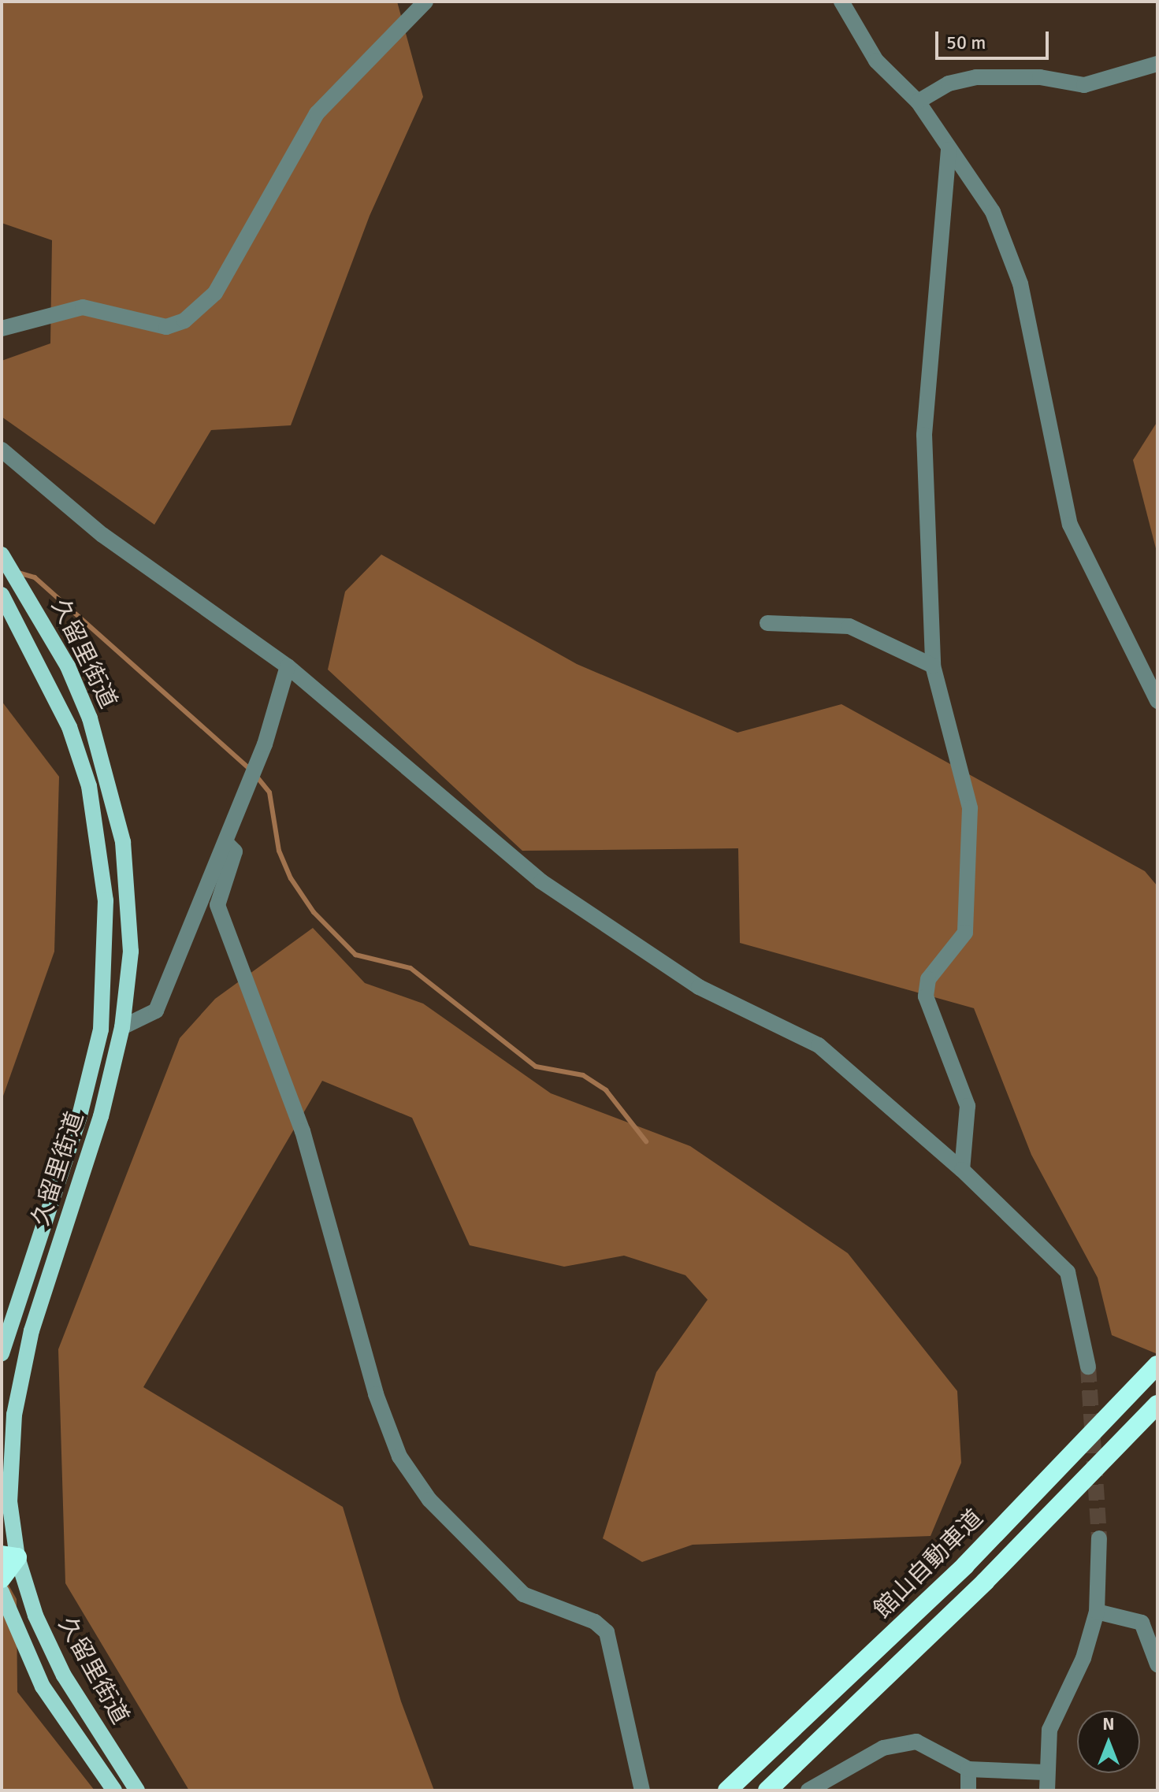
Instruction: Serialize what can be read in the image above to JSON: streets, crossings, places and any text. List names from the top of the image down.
{
  "streets": {
    "highway": ["館山自動車道"],
    "main road": ["久留里街道"]
  },
  "scale_bar": "50 m",
  "north": "top"
}
